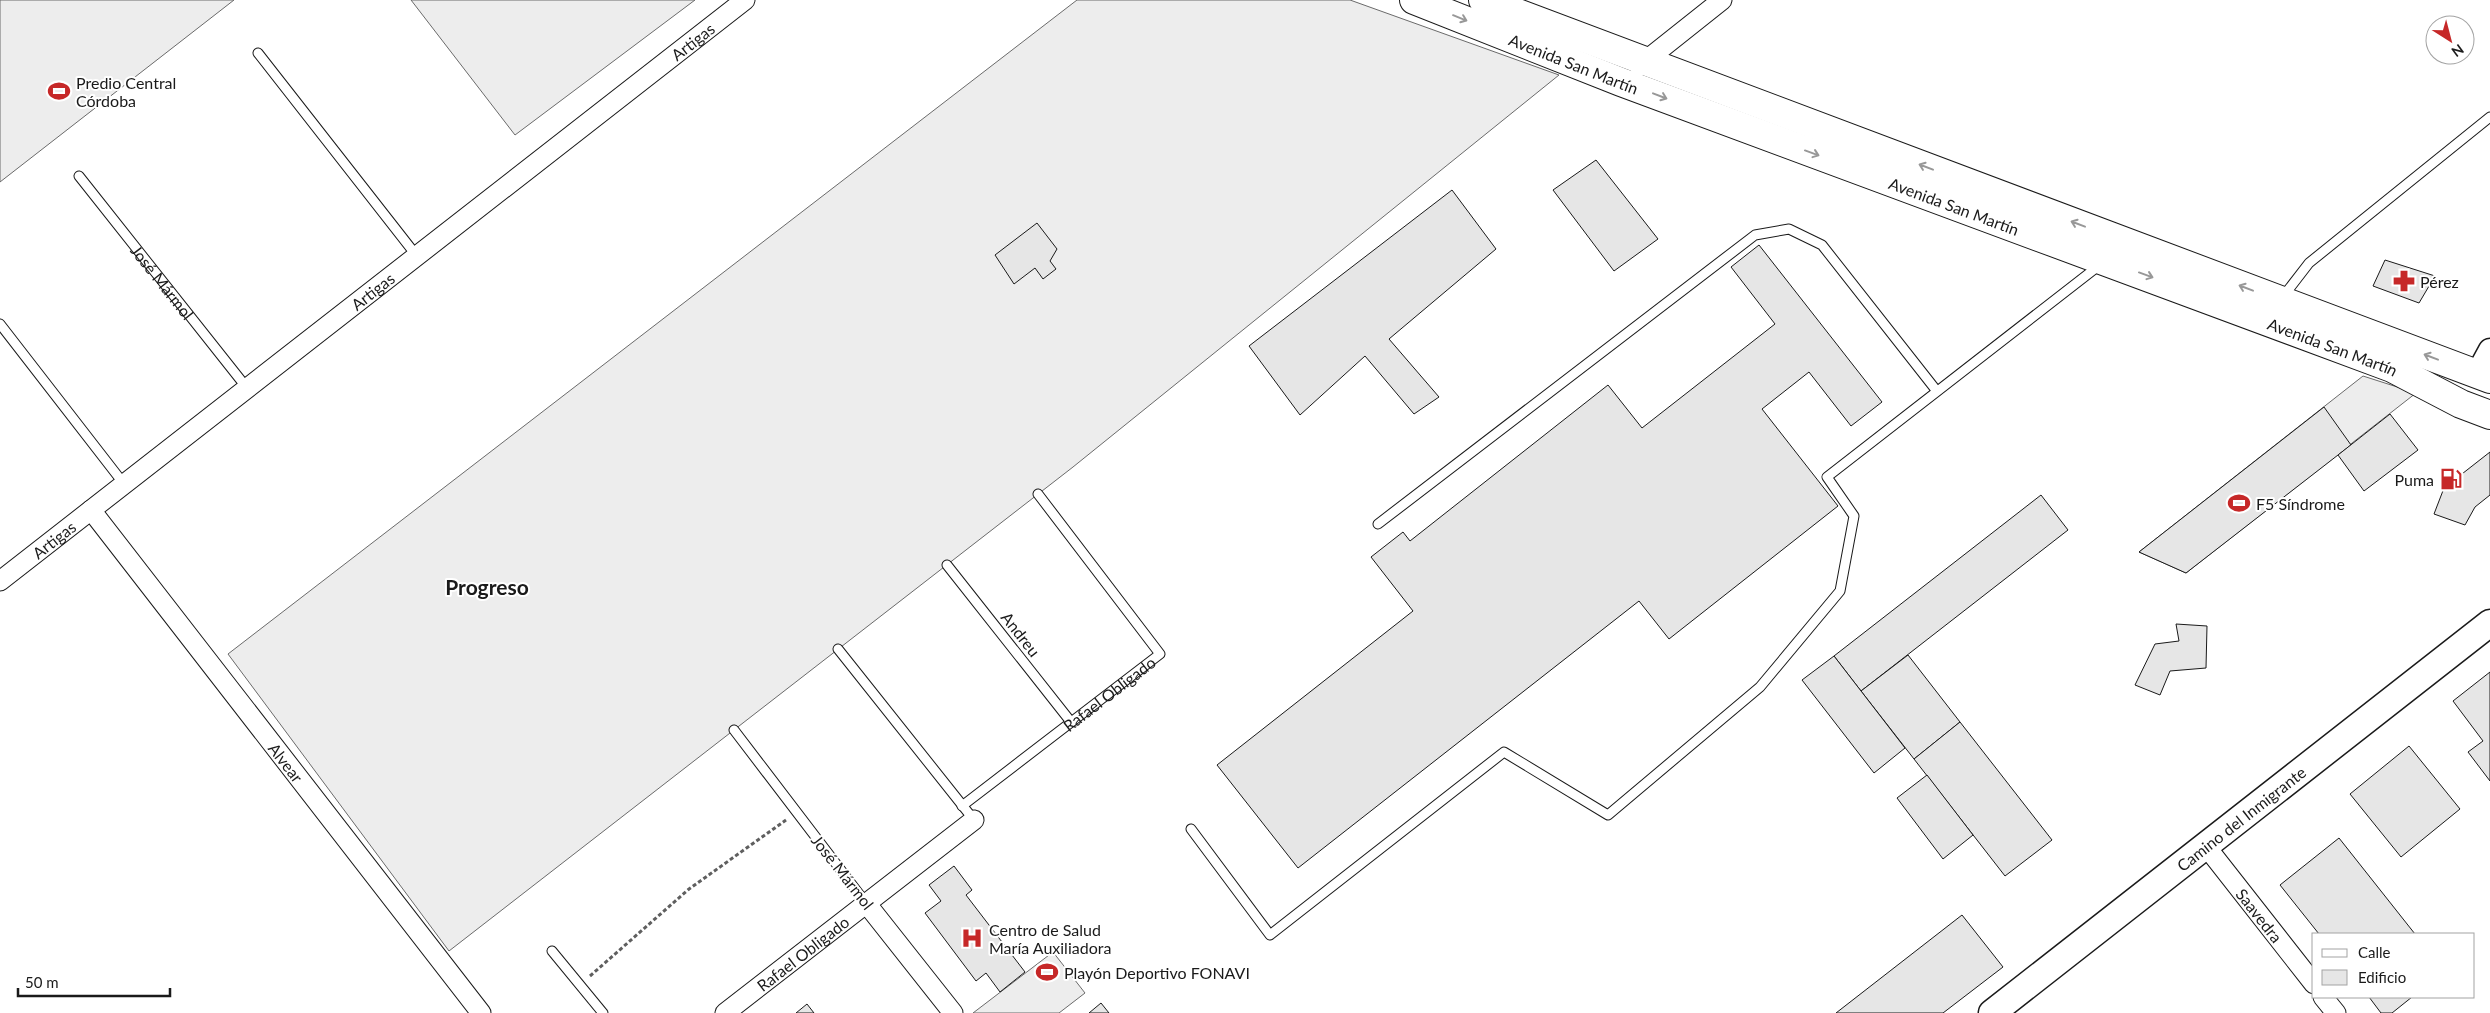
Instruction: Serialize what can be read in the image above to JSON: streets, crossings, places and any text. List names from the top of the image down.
{
  "streets": {
    "main road": ["Avenida San Martín", "Camino del Inmigrante"],
    "street": [
      "Artigas",
      "José Mármol",
      "Rafael Obligado",
      "Alvear",
      "Saavedra"
    ],
    "lane": ["Andreu"]
  },
  "crossings": [
    ["Artigas", "José Mármol"],
    ["Artigas", "Alvear"],
    ["José Mármol", "Rafael Obligado"],
    ["Andreu", "Rafael Obligado"],
    ["Camino del Inmigrante", "Saavedra"]
  ],
  "districts": ["Progreso"],
  "places": {
    "sports": ["Predio Central Córdoba", "F5 Síndrome", "Playón Deportivo FONAVI"],
    "pharmacy": ["Pérez"],
    "fuel station": ["Puma"],
    "hospital": ["Centro de Salud María Auxiliadora"]
  },
  "legend": ["Calle", "Edificio"],
  "scale_bar": "50 m",
  "north": "bottom right"
}
